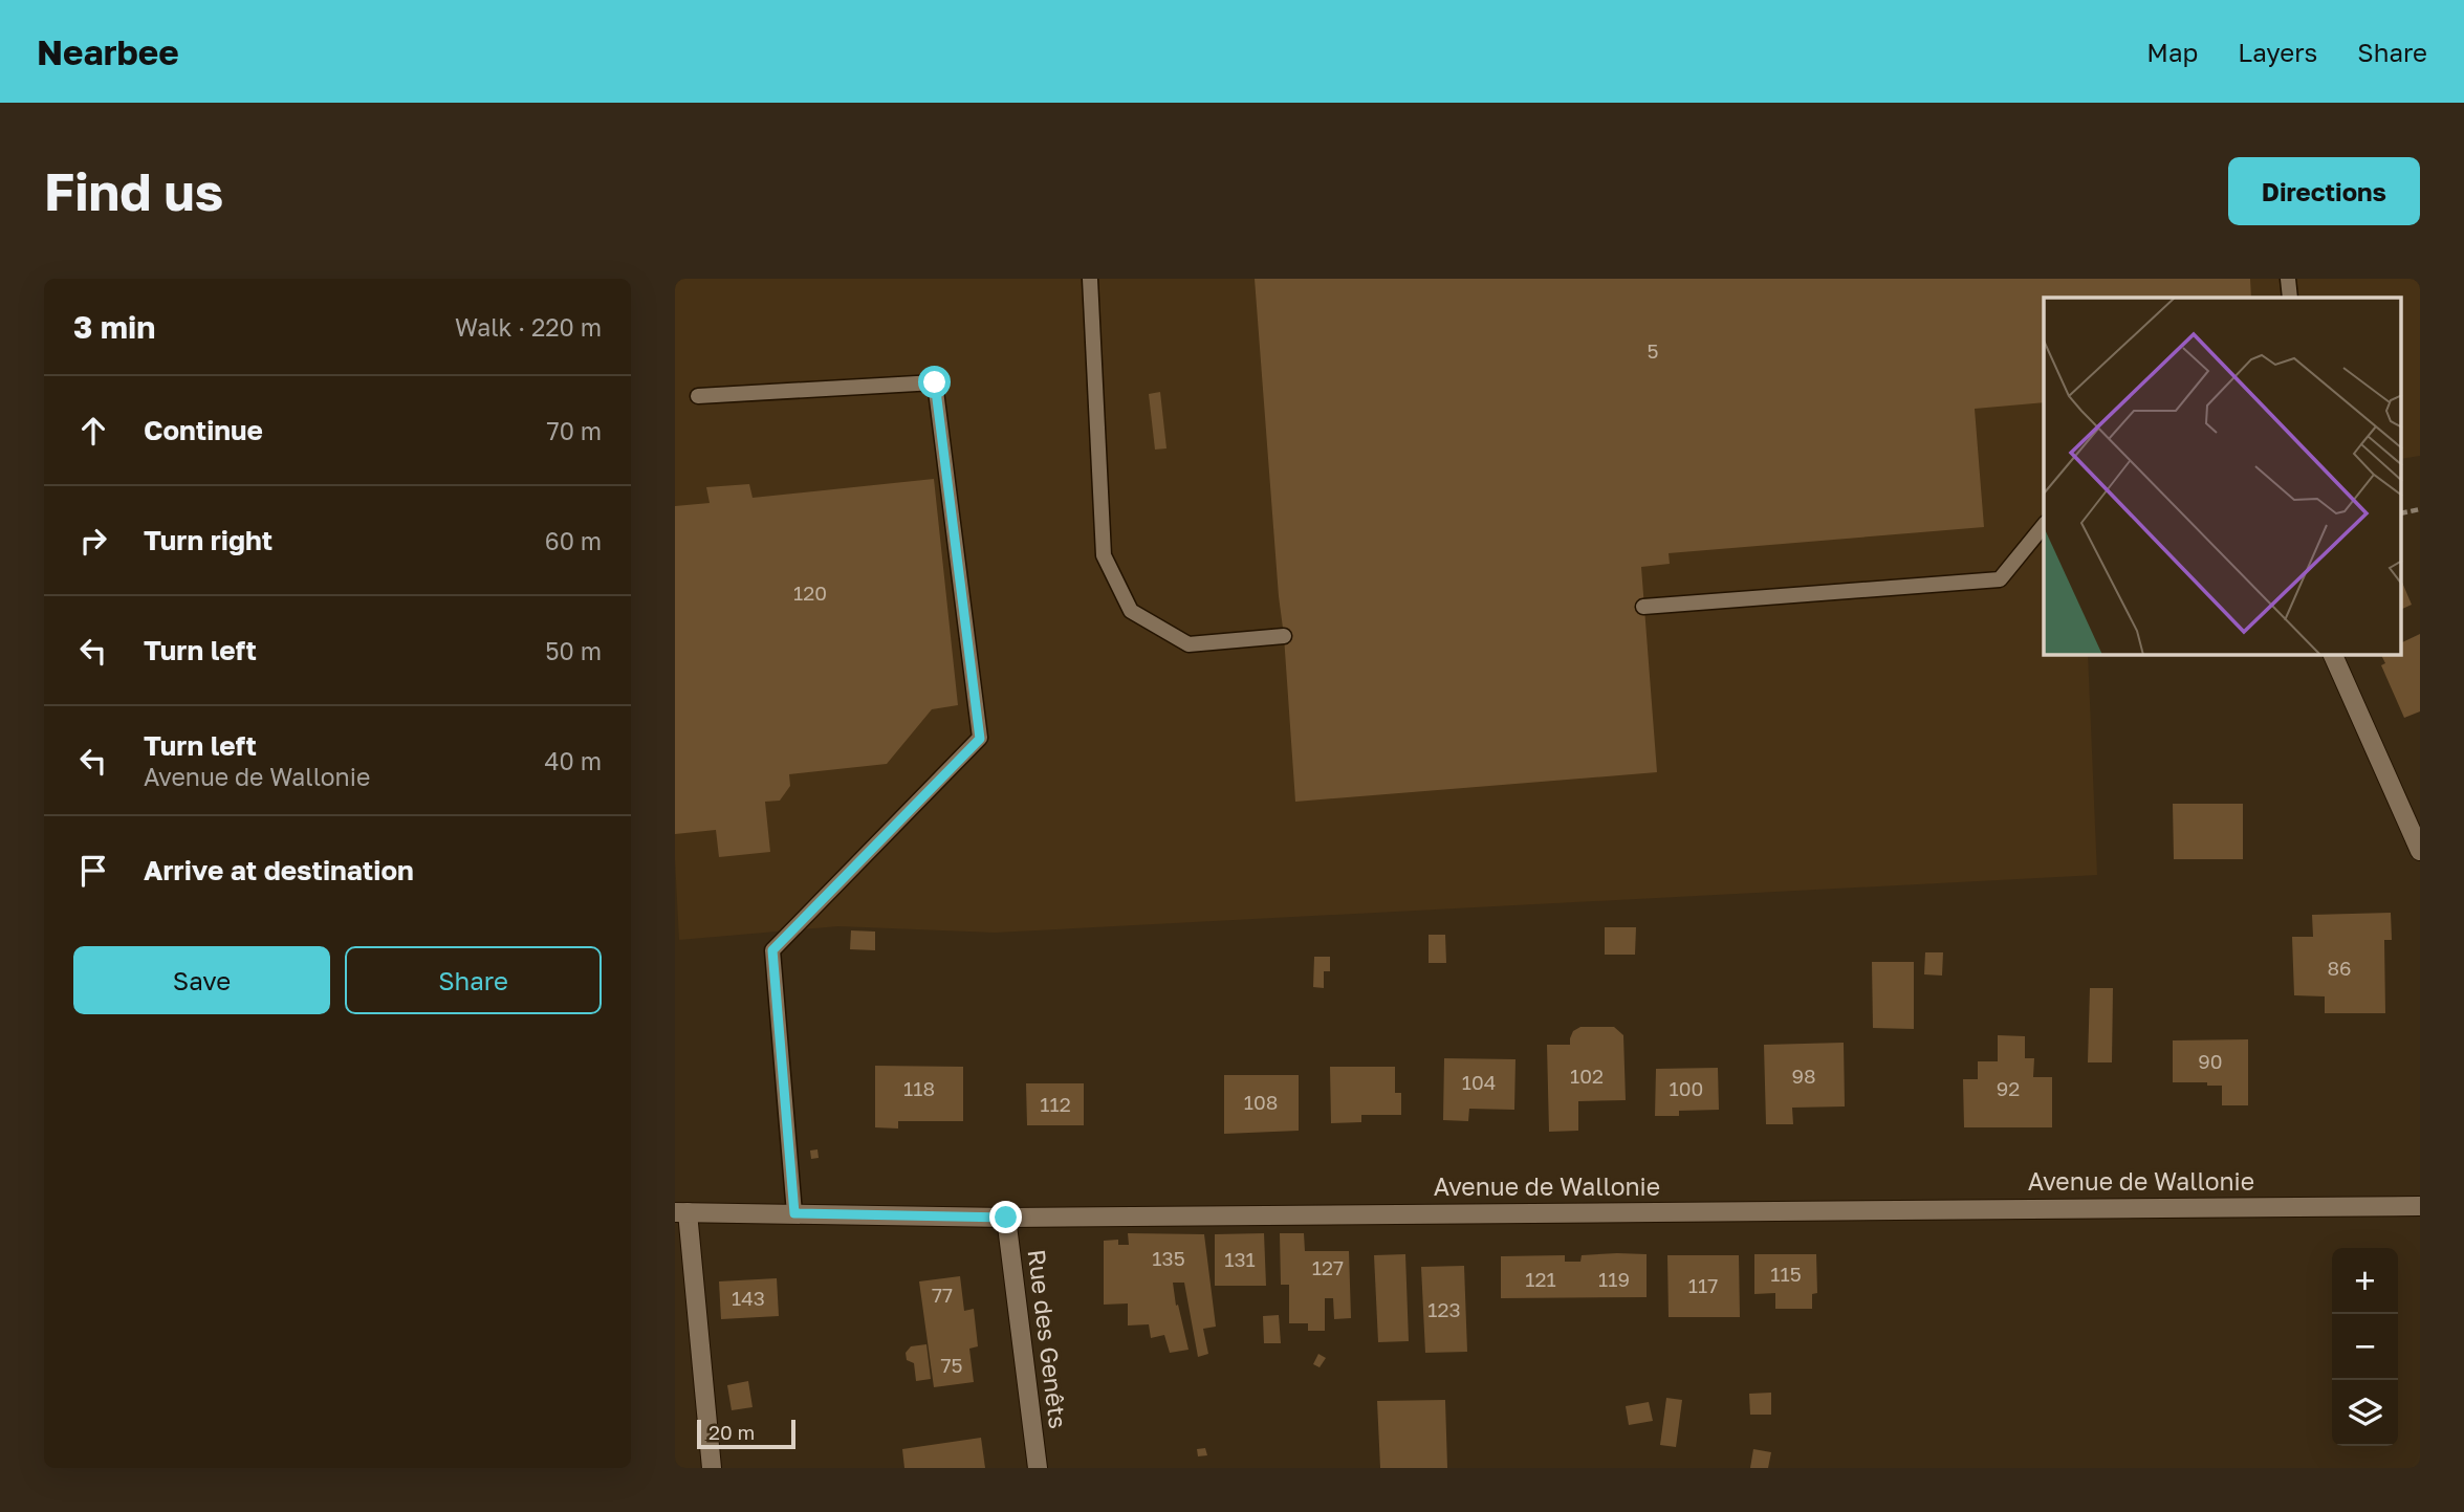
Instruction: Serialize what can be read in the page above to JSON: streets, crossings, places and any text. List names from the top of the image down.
{
  "streets": {
    "street": ["Avenue de Wallonie", "Rue des Genêts"]
  },
  "crossings": [
    ["Avenue de Wallonie", "Rue des Genêts"]
  ],
  "house_numbers": [
    "5",
    "120",
    "86",
    "90",
    "102",
    "98",
    "104",
    "118",
    "100",
    "92",
    "108",
    "112",
    "135",
    "131",
    "127",
    "115",
    "121",
    "119",
    "117",
    "77",
    "143",
    "123",
    "75"
  ],
  "scale_bar": "20 m",
  "page": {
    "header": "Nearbee",
    "nav": ["Map", "Layers", "Share"],
    "buttons": [
      "Directions",
      ["Save", "Share"]
    ],
    "title": "Find us",
    "heading": ["3 min", "Walk · 220 m"],
    "list": [
      ["Continue", "70 m"],
      ["Turn right", "60 m"],
      ["Turn left", "50 m"],
      ["Turn left", "Avenue de Wallonie", "40 m"],
      "Arrive at destination"
    ],
    "map_buttons": ["+", "−"],
    "scale": "20 m"
  }
}
